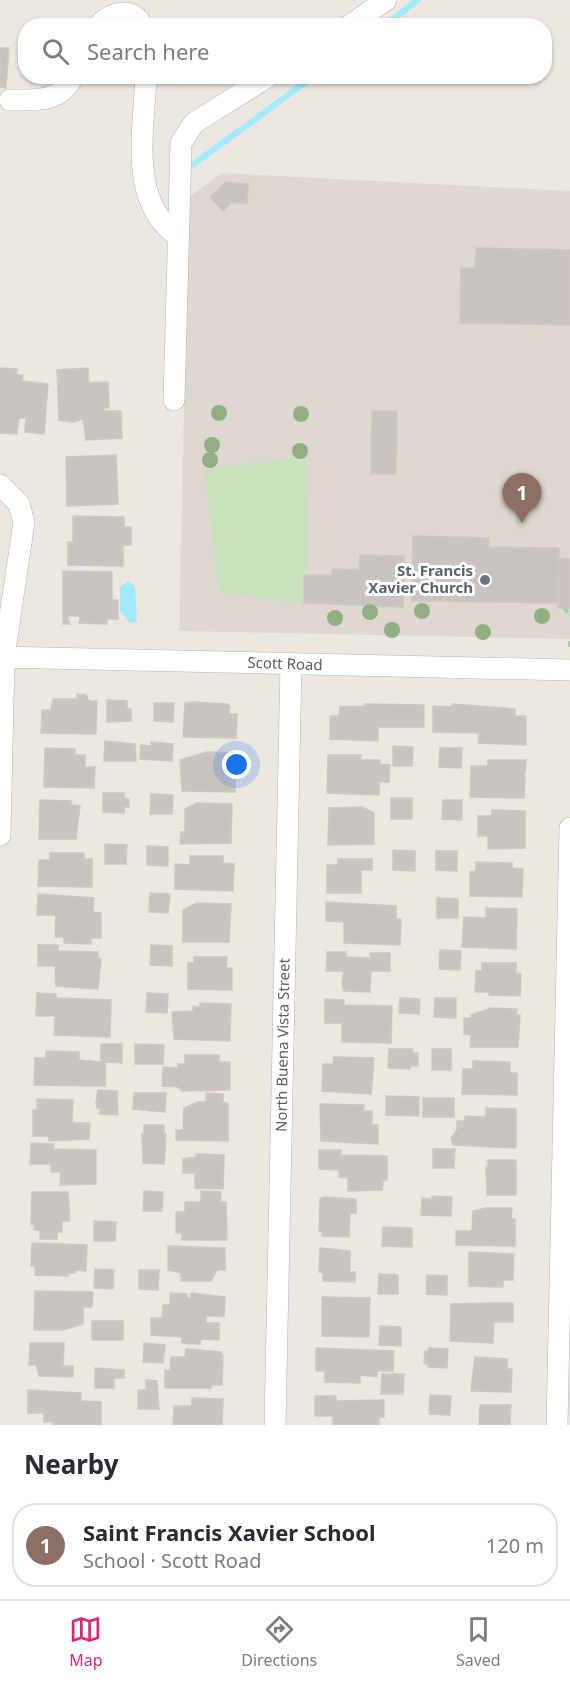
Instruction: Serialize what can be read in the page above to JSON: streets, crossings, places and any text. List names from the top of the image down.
{
  "streets": {
    "street": ["Scott Road", "North Buena Vista Street"]
  },
  "crossings": [
    ["Scott Road", "North Buena Vista Street"]
  ],
  "places": ["St. Francis Xavier Church"],
  "page": {
    "search": "Search here",
    "pins": "1",
    "heading": "Nearby",
    "list": [
      {
        "mark": "1",
        "name": "Saint Francis Xavier School",
        "note": "School · Scott Road",
        "value": "120 m"
      }
    ],
    "nav": ["Map", "Directions", "Saved"]
  }
}
